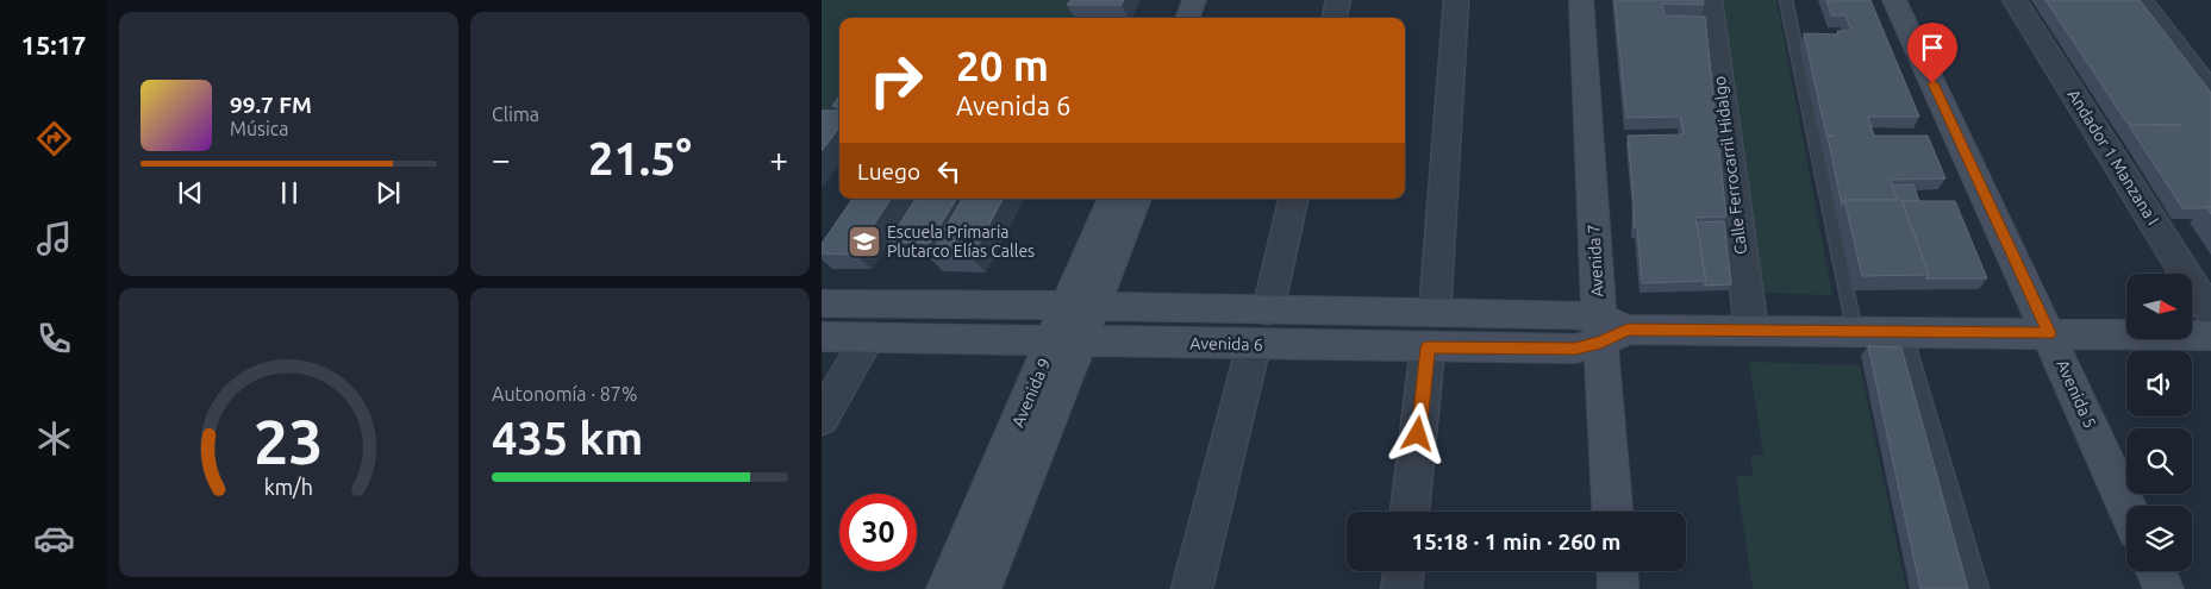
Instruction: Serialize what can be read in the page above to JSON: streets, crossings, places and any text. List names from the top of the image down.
{
  "streets": {
    "street": [
      "Andador 1 Manzana I",
      "Calle Ferrocarril Hidalgo",
      "Avenida 7",
      "Avenida 6",
      "Avenida 9",
      "Avenida 5"
    ]
  },
  "crossings": [
    ["Calle Ferrocarril Hidalgo", "Avenida 6"],
    ["Avenida 7", "Avenida 6"],
    ["Avenida 6", "Avenida 9"],
    ["Avenida 6", "Avenida 5"]
  ],
  "places": {
    "school or university": ["Escuela Primaria Plutarco Elías Calles"]
  },
  "north": "right",
  "page": {
    "tabs": "15:17",
    "tile": [
      "Clima",
      ["Autonomía · 87%", "435 km"]
    ],
    "turn": ["20 m", "Avenida 6"],
    "song": ["99.7 FM", "Música"],
    "heat": ["−", "21.5°", "+"],
    "then": "Luego",
    "limit": "30",
    "trip": "15:18 · 1 min · 260 m",
    "gauge": ["23", "km/h"]
  }
}
